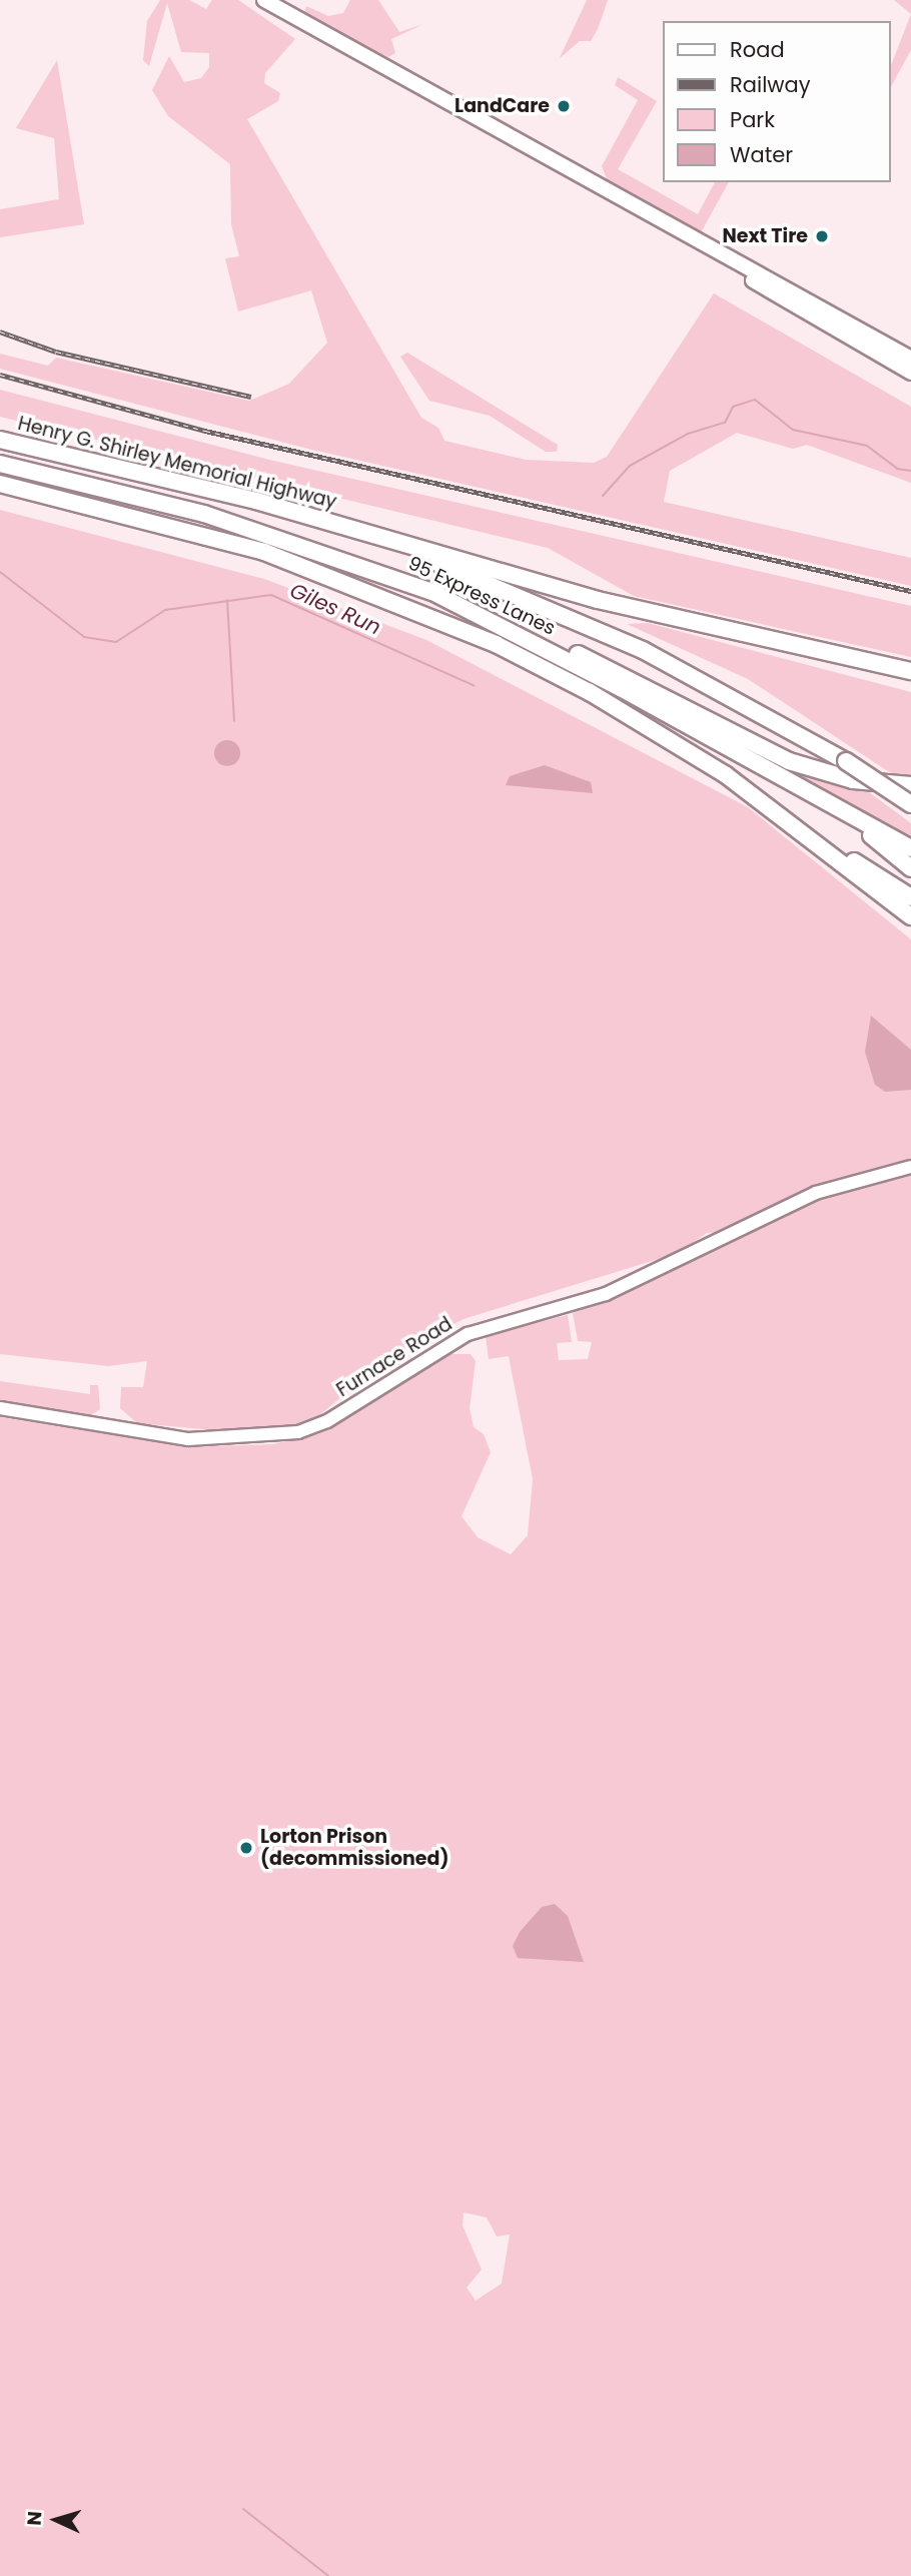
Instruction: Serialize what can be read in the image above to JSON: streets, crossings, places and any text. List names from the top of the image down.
{
  "streets": {
    "highway": ["Henry G. Shirley Memorial Highway", "95 Express Lanes"],
    "main road": ["Furnace Road"]
  },
  "water": ["Giles Run"],
  "places": ["LandCare", "Next Tire", "Lorton Prison (decommissioned)"],
  "legend": [
    "Road",
    "Railway",
    "Park",
    "Water"
  ],
  "north": "left"
}
